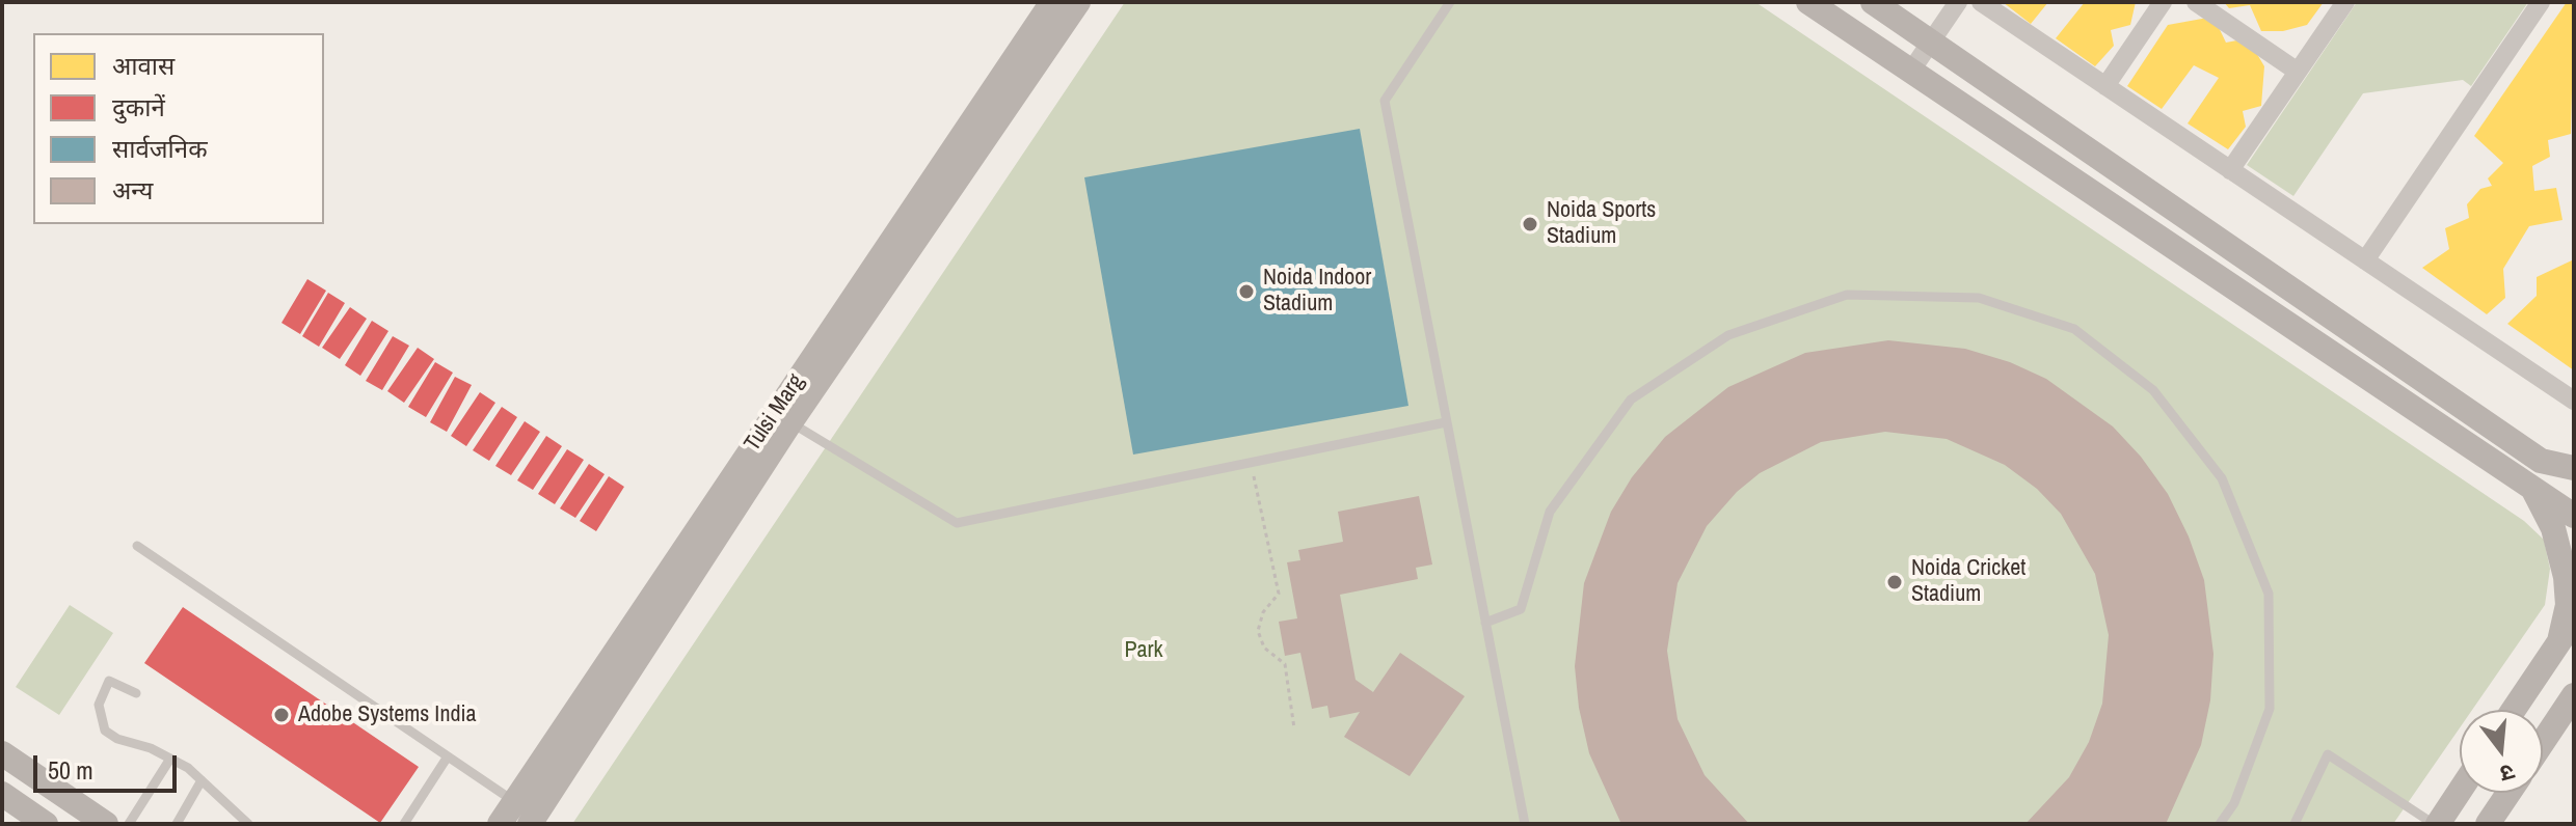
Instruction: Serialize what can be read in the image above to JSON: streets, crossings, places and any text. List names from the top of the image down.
{
  "streets": {
    "street": ["Tulsi Marg"]
  },
  "parks": ["Park"],
  "places": [
    "Noida Sports Stadium",
    "Noida Indoor Stadium",
    "Noida Cricket Stadium",
    "Adobe Systems India"
  ],
  "legend": [
    "आवास",
    "दुकानें",
    "सार्वजनिक",
    "अन्य"
  ],
  "scale_bar": "50 m",
  "north": "bottom"
}
